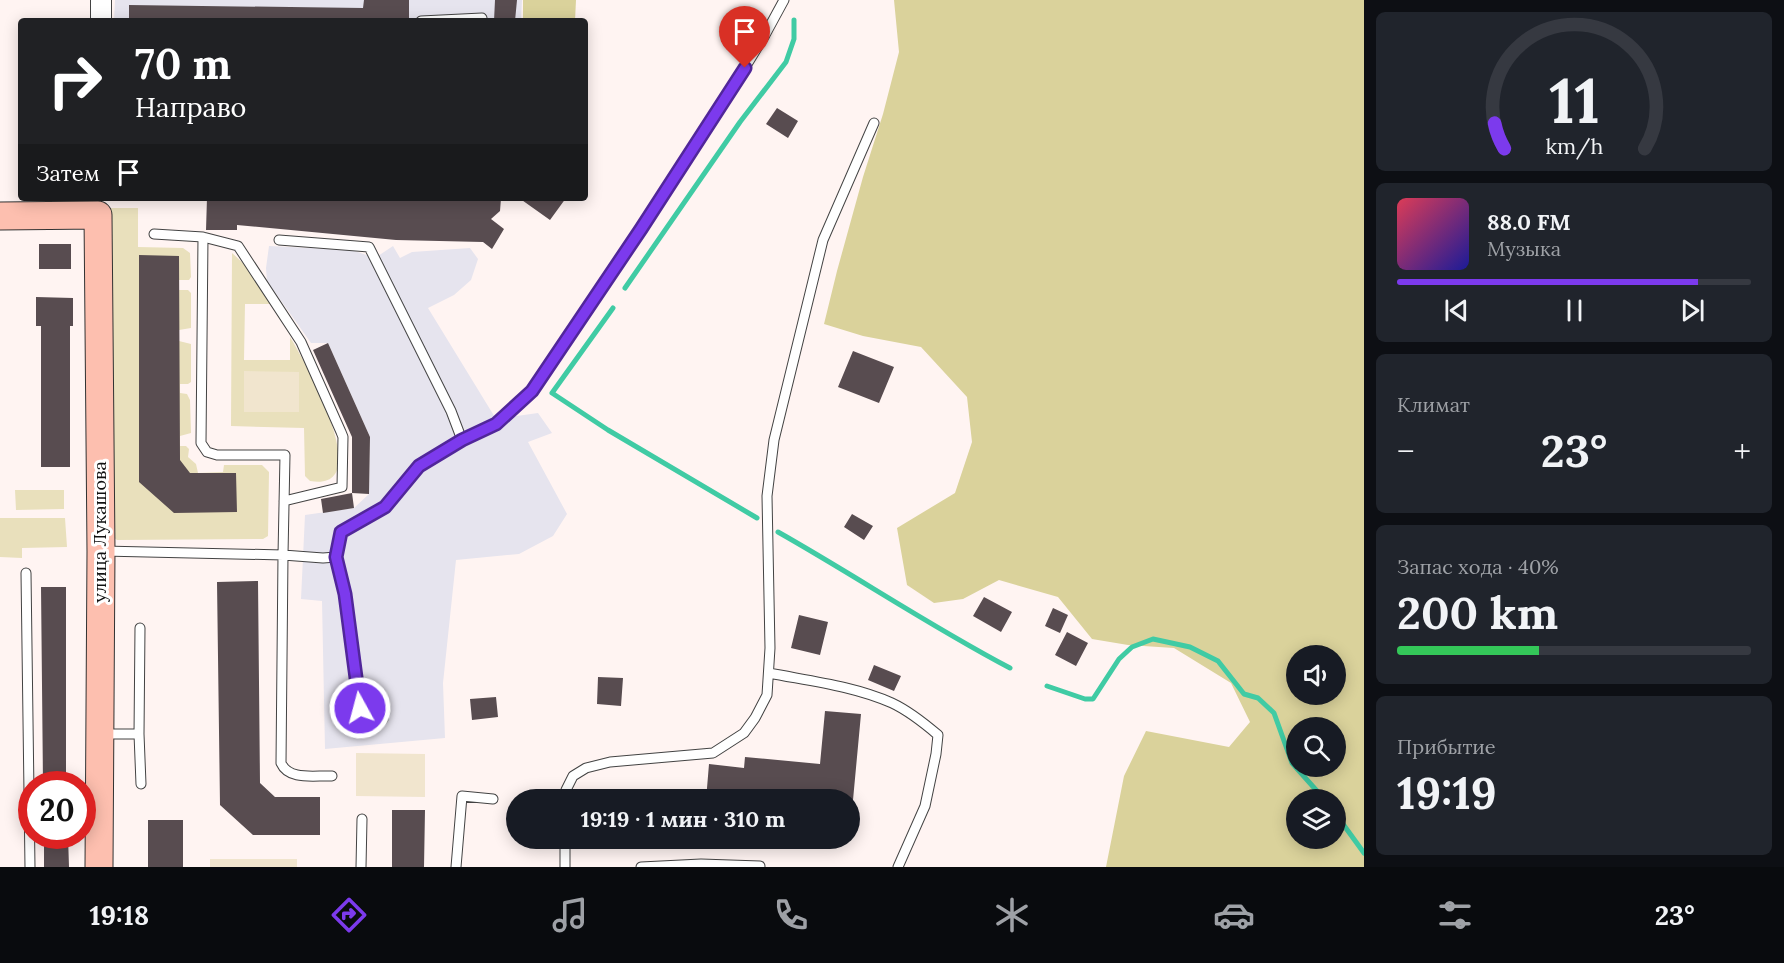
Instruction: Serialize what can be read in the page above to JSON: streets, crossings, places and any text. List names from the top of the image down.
{
  "streets": {
    "street": ["улица Лукашова"]
  },
  "page": {
    "turn": ["70 m", "Направо"],
    "then": "Затем",
    "song": ["88.0 FM", "Музыка"],
    "tile": [
      "Климат",
      ["Запас хода · 40%", "200 km"],
      ["Прибытие", "19:19"]
    ],
    "heat": ["−", "23°", "+"],
    "limit": "20",
    "trip": "19:19 · 1 мин · 310 m",
    "tabs": ["19:18", "23°"],
    "gauge": ["11", "km/h"]
  }
}
